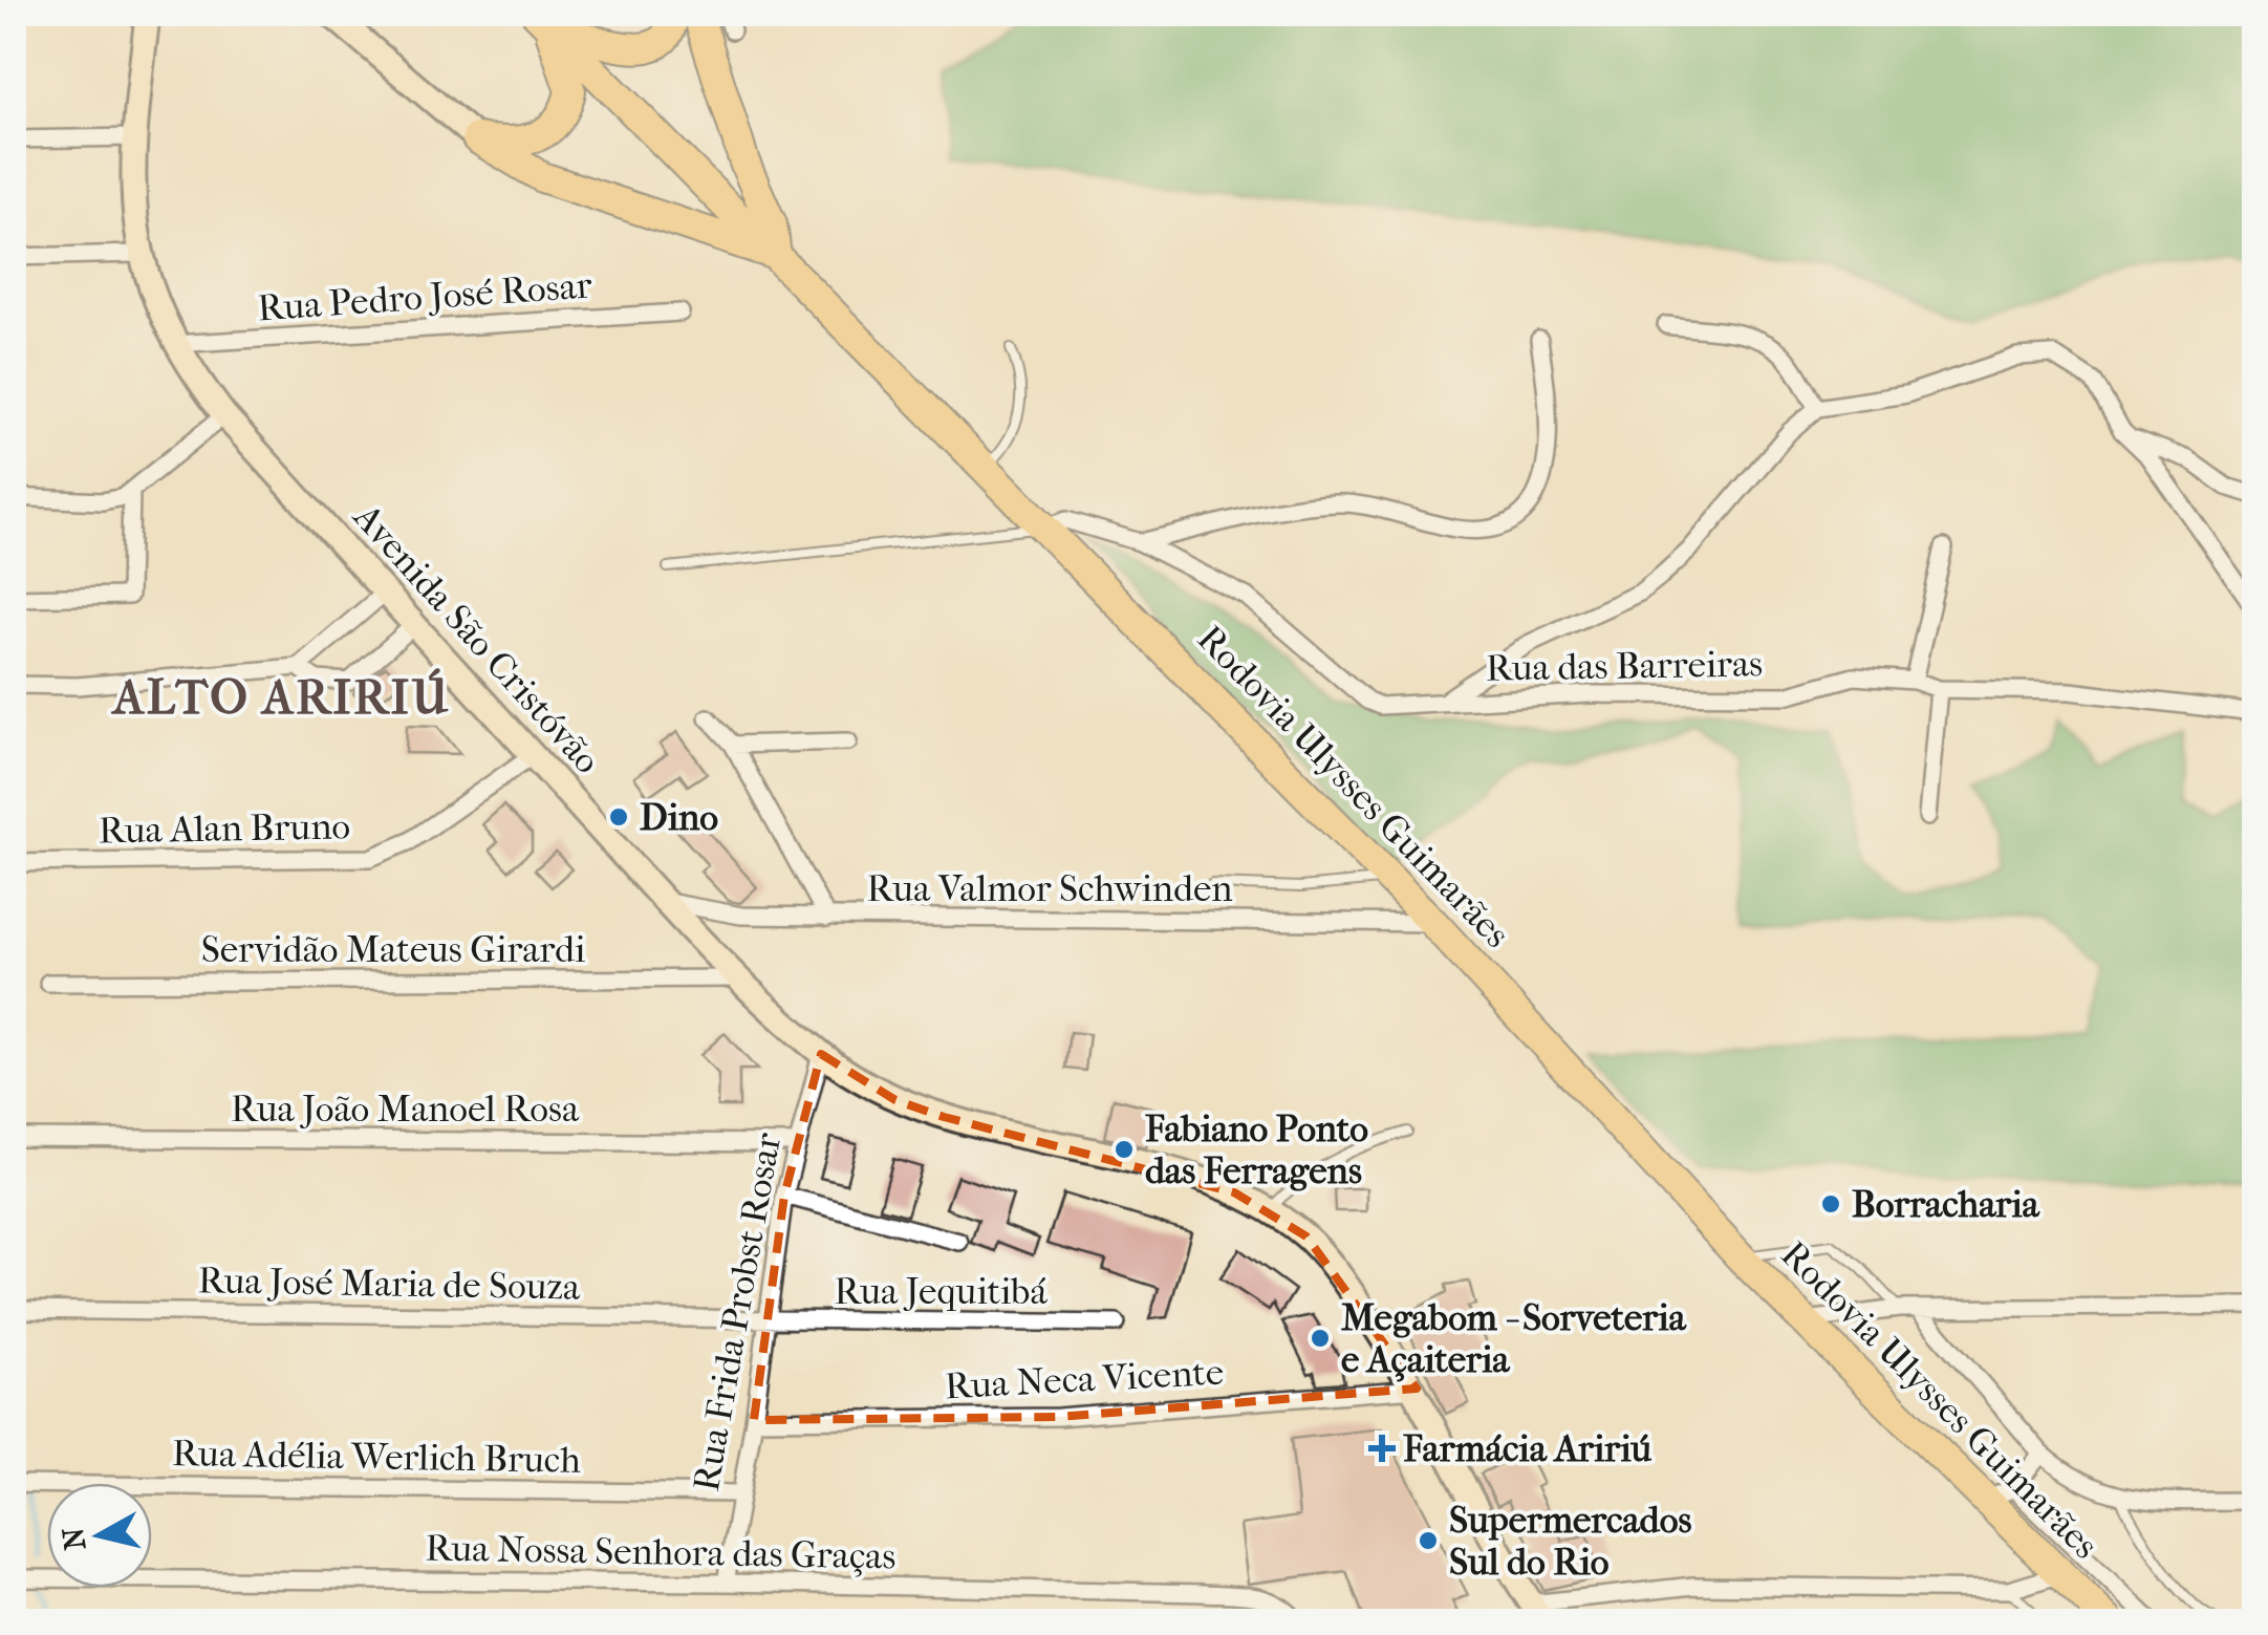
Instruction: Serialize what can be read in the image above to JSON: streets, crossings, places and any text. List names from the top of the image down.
{
  "streets": {
    "highway": ["Rodovia Ulysses Guimarães"],
    "main road": ["Avenida São Cristóvão"],
    "street": [
      "Rua Pedro José Rosar",
      "Rua das Barreiras",
      "Rua Alan Bruno",
      "Rua Valmor Schwinden",
      "Servidão Mateus Girardi",
      "Rua João Manoel Rosa",
      "Rua José Maria de Souza",
      "Rua Jequitibá",
      "Rua Frida Probst Rosar",
      "Rua Neca Vicente",
      "Rua Adélia Werlich Bruch",
      "Rua Nossa Senhora das Graças"
    ]
  },
  "crossings": [
    ["Rua Pedro José Rosar", "Avenida São Cristóvão"],
    ["Avenida São Cristóvão", "Rua Alan Bruno"],
    ["Avenida São Cristóvão", "Rua Valmor Schwinden"],
    ["Avenida São Cristóvão", "Servidão Mateus Girardi"],
    ["Avenida São Cristóvão", "Rua Frida Probst Rosar"],
    ["Avenida São Cristóvão", "Rua Neca Vicente"],
    ["Rua das Barreiras", "Rodovia Ulysses Guimarães"],
    ["Rodovia Ulysses Guimarães", "Rua Valmor Schwinden"],
    ["Rua João Manoel Rosa", "Rua Frida Probst Rosar"],
    ["Rua José Maria de Souza", "Rua Jequitibá"],
    ["Rua José Maria de Souza", "Rua Frida Probst Rosar"],
    ["Rua Jequitibá", "Rua Frida Probst Rosar"],
    ["Rua Frida Probst Rosar", "Rua Neca Vicente"],
    ["Rua Frida Probst Rosar", "Rua Adélia Werlich Bruch"],
    ["Rua Frida Probst Rosar", "Rua Nossa Senhora das Graças"]
  ],
  "districts": ["ALTO ARIRIÚ"],
  "places": {
    "other": [
      "Dino",
      "Fabiano Ponto das Ferragens",
      "Borracharia",
      "Megabom - Sorveteria e Açaiteria",
      "Supermercados Sul do Rio"
    ],
    "health": ["Farmácia Aririú"]
  },
  "north": "left"
}
